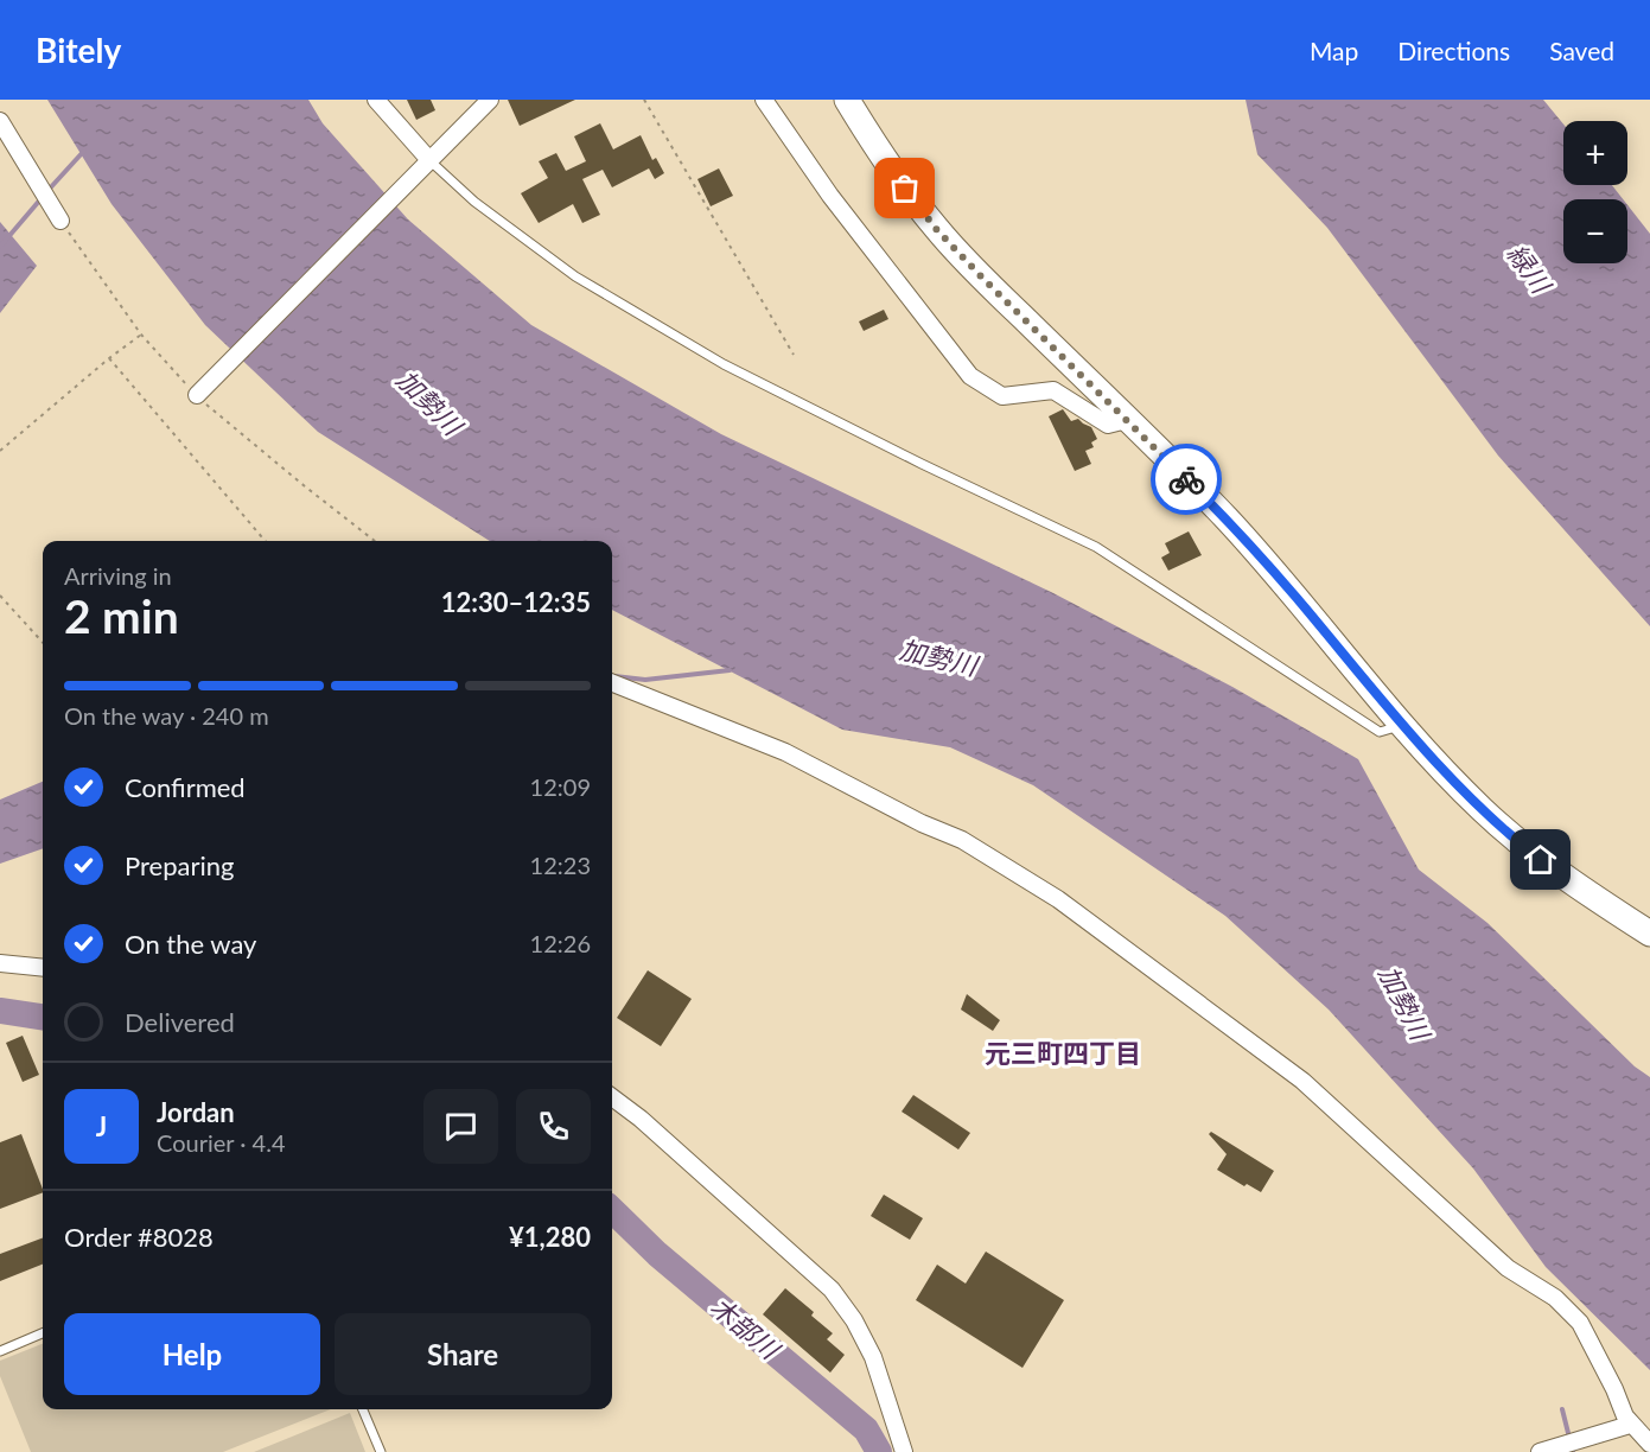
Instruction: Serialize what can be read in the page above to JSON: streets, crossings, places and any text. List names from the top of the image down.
{
  "districts": ["元三町四丁目"],
  "water": ["緑川", "加勢川", "木部川"],
  "page": {
    "header": "Bitely",
    "nav": ["Map", "Directions", "Saved"],
    "map_buttons": ["+", "−"],
    "heading": ["2 min", "Arriving in", "12:30–12:35"],
    "panel": [
      "Jordan",
      "Courier · 4.4",
      "Order #8028",
      "¥1,280"
    ],
    "bar": "On the way · 240 m",
    "list": [
      ["Confirmed", "12:09"],
      ["Preparing", "12:23"],
      ["On the way", "12:26"],
      "Delivered"
    ],
    "round": "J",
    "buttons": ["Help", "Share"]
  }
}
